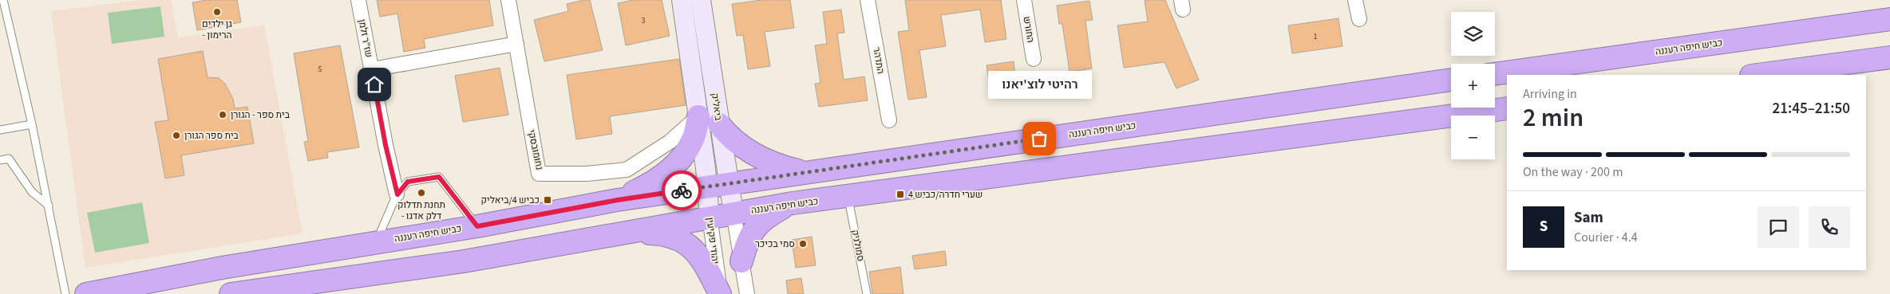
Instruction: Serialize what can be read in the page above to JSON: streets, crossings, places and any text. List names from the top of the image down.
{
  "streets": {
    "highway": ["כביש חיפה רעננה"],
    "main road": ["ביאליק", "יהודי פקיעין"],
    "street": [
      "החורש",
      "שז\"ר זלמן",
      "התדהר",
      "נחומובסקי"
    ],
    "lane": ["סמולניק"]
  },
  "crossings": [
    ["כביש חיפה רעננה", "ביאליק"],
    ["כביש חיפה רעננה", "יהודי פקיעין"],
    ["כביש חיפה רעננה", "סמולניק"],
    ["ביאליק", "נחומובסקי"],
    ["ביאליק", "יהודי פקיעין"]
  ],
  "places": {
    "other": [
      "גן ילדים - הרימון",
      "בית ספר - הגורן",
      "בית ספר הגורן",
      "רהיטי לוצ'יאנו",
      "תחנת תדלוק - דלק אדגו",
      "סמי בכיכר"
    ],
    "transit": ["שערי חדרה/כביש 4", "כביש 4/ביאליק"]
  },
  "house_numbers": ["3", "1", "5"],
  "page": {
    "map_buttons": ["+", "−"],
    "bubble": "רהיטי לוצ'יאנו",
    "heading": ["2 min", "Arriving in", "21:45–21:50"],
    "panel": ["Sam", "Courier · 4.4"],
    "bar": "On the way · 200 m",
    "round": "S"
  }
}
